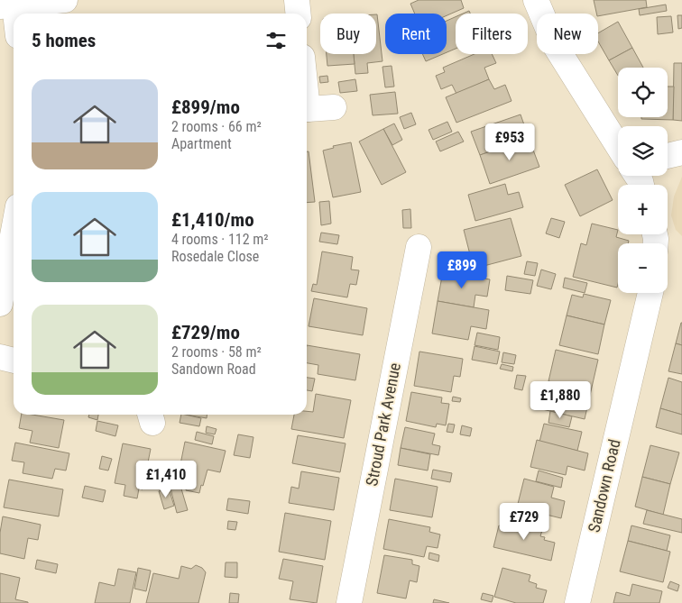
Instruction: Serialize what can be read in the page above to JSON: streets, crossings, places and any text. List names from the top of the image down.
{
  "streets": {
    "street": ["Stroud Park Avenue", "Sandown Road"]
  },
  "page": {
    "chip": [
      "Buy",
      "Rent",
      "Filters",
      "New"
    ],
    "heading": "5 homes",
    "map_buttons": ["+", "−"],
    "list": [
      {
        "name": "£899/mo",
        "note": "2 rooms · 66 m² · Apartment"
      },
      {
        "name": "£1,410/mo",
        "note": "4 rooms · 112 m² · Rosedale Close"
      },
      {
        "name": "£729/mo",
        "note": "2 rooms · 58 m² · Sandown Road"
      }
    ],
    "price": [
      "£953",
      "£899",
      "£1,880",
      "£1,410",
      "£729"
    ]
  }
}
